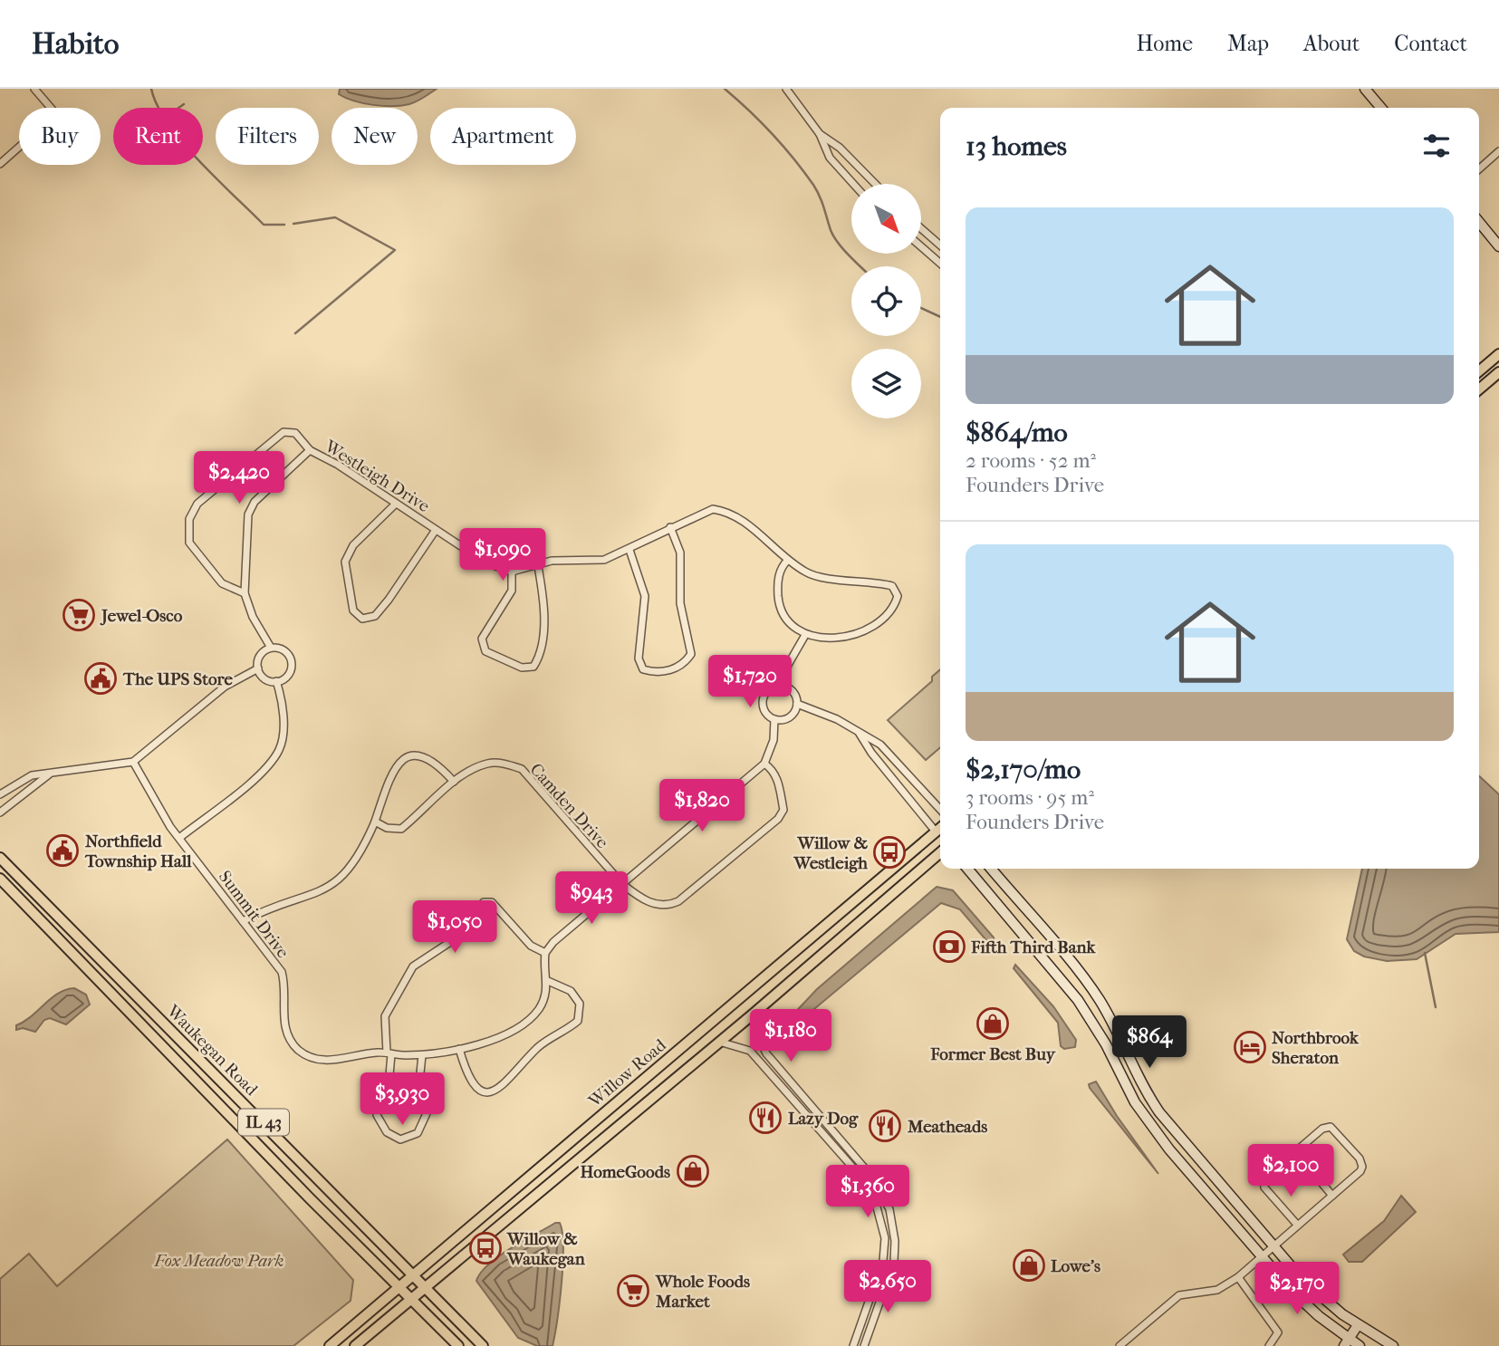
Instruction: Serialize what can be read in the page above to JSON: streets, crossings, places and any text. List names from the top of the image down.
{
  "streets": {
    "main road": ["Waukegan Road", "Willow Road", "IL 43"],
    "street": ["Westleigh Drive", "Camden Drive", "Summit Drive"]
  },
  "crossings": [
    ["Waukegan Road", "Willow Road"]
  ],
  "parks": ["Fox Meadow Park"],
  "places": {
    "supermarket": ["Jewel-Osco", "Whole Foods Market"],
    "public building": ["The UPS Store", "Northfield Township Hall"],
    "bus stop": ["Willow & Westleigh", "Willow & Waukegan"],
    "bank": ["Fifth Third Bank"],
    "shop": ["Former Best Buy", "HomeGoods", "Lowe's"],
    "hotel": ["Northbrook Sheraton"],
    "restaurant": ["Lazy Dog", "Meatheads"]
  },
  "north": "bottom right",
  "page": {
    "header": "Habito",
    "nav": [
      "Home",
      "Map",
      "About",
      "Contact"
    ],
    "chip": [
      "Buy",
      "Rent",
      "Filters",
      "New",
      "Apartment"
    ],
    "heading": "13 homes",
    "list": [
      {
        "name": "$864/mo",
        "note": "2 rooms · 52 m² · Founders Drive"
      },
      {
        "name": "$2,170/mo",
        "note": "3 rooms · 95 m² · Founders Drive"
      }
    ],
    "price": [
      "$2,420",
      "$1,090",
      "$1,720",
      "$1,820",
      "$943",
      "$1,050",
      "$1,180",
      "$864",
      "$3,930",
      "$2,100",
      "$1,360",
      "$2,650",
      "$2,170"
    ]
  }
}
